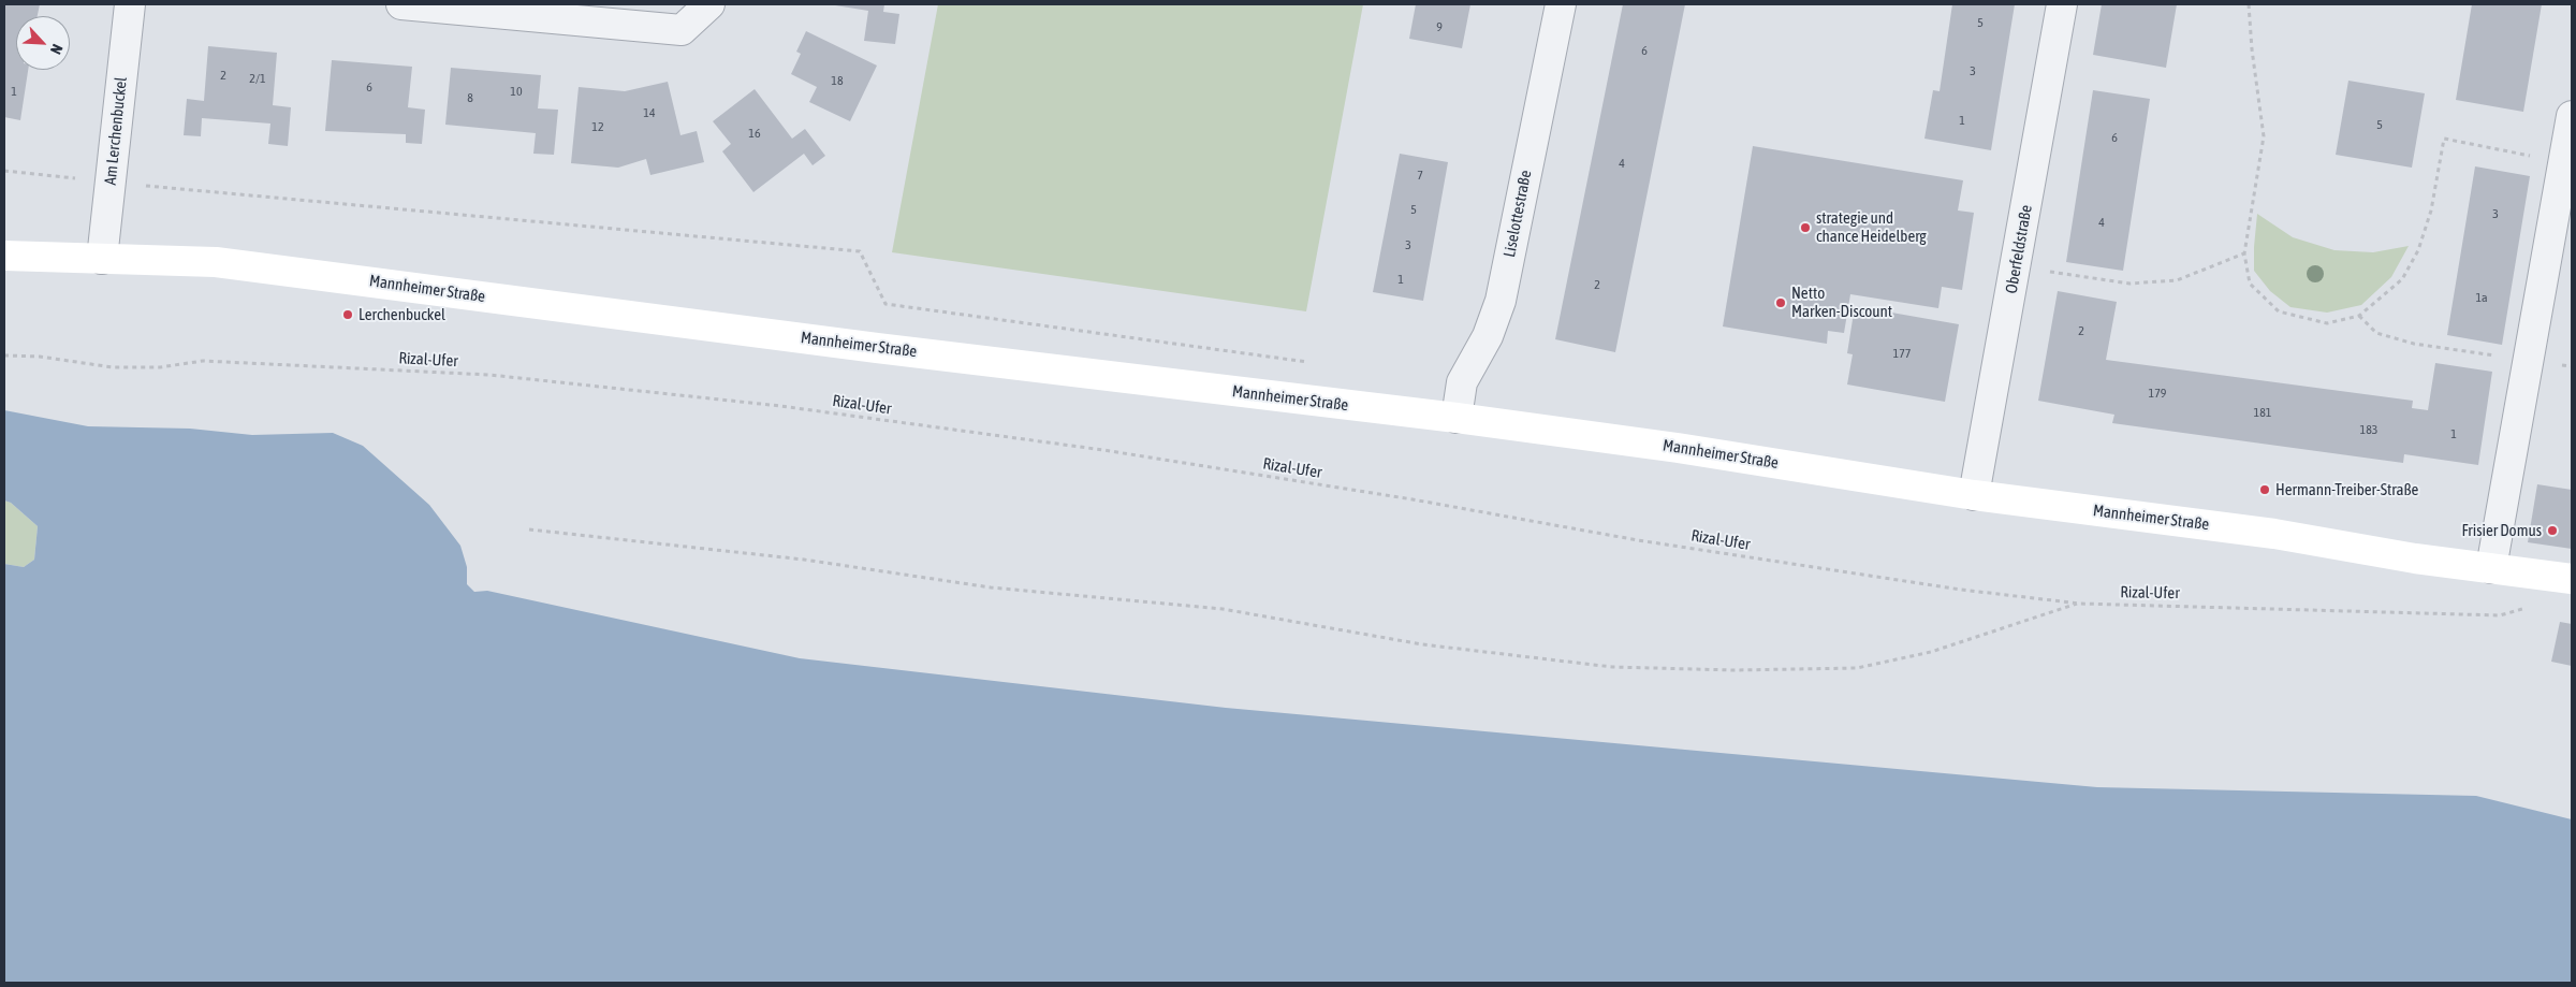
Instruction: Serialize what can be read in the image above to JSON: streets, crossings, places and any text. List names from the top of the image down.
{
  "streets": {
    "street": [
      "Am Lerchenbuckel",
      "Liselottestraße",
      "Oberfeldstraße",
      "Mannheimer Straße"
    ],
    "path": ["Rizal-Ufer"]
  },
  "crossings": [
    ["Am Lerchenbuckel", "Mannheimer Straße"],
    ["Liselottestraße", "Mannheimer Straße"],
    ["Oberfeldstraße", "Mannheimer Straße"],
    ["Mannheimer Straße", "Rizal-Ufer"]
  ],
  "places": [
    "strategie und chance Heidelberg",
    "Netto Marken-Discount",
    "Lerchenbuckel",
    "Hermann-Treiber-Straße",
    "Frisier Domus"
  ],
  "house_numbers": [
    "5",
    "9",
    "6",
    "3",
    "2",
    "2/1",
    "18",
    "6",
    "1",
    "10",
    "8",
    "14",
    "1",
    "5",
    "12",
    "16",
    "6",
    "4",
    "7",
    "5",
    "3",
    "4",
    "3",
    "1",
    "2",
    "1a",
    "2",
    "177",
    "179",
    "181",
    "183",
    "1"
  ],
  "north": "bottom right"
}
